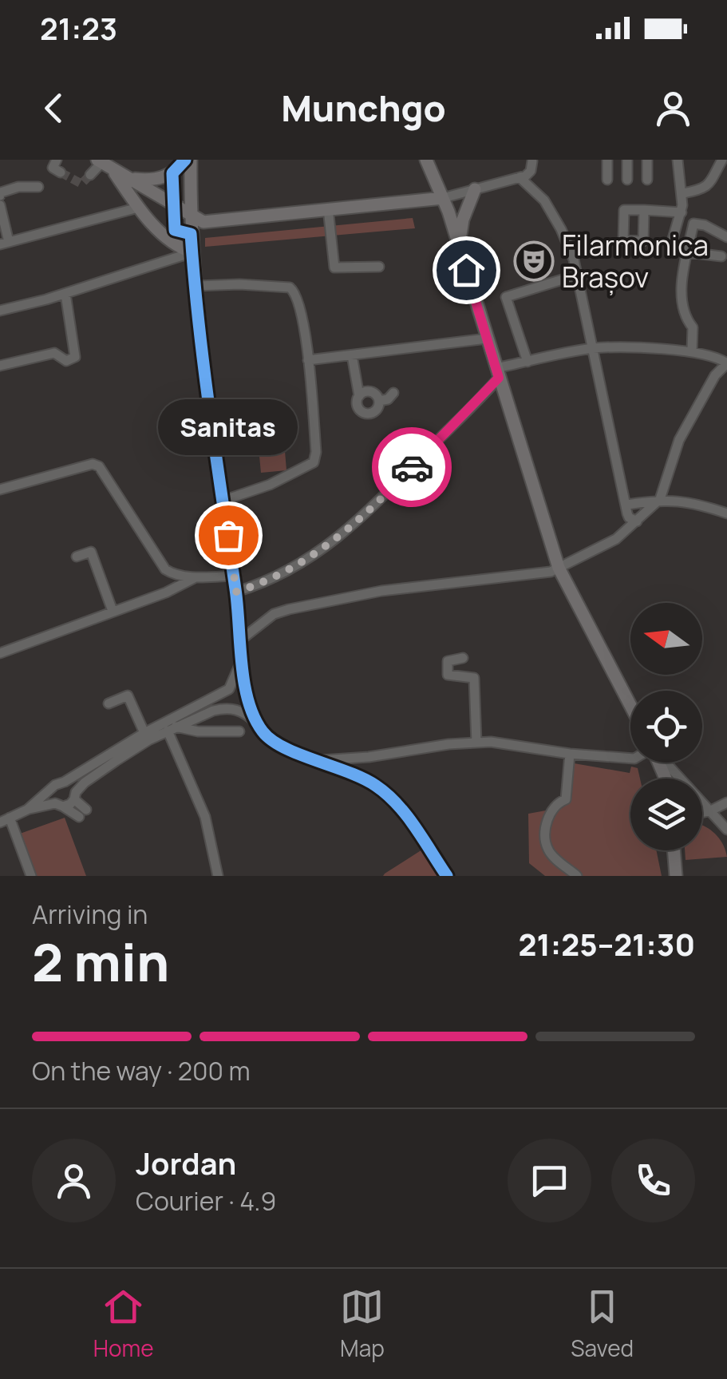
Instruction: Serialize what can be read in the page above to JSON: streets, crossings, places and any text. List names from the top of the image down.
{
  "places": {
    "theatre": ["Filarmonica Brașov"],
    "other": ["Sanitas"]
  },
  "north": "left",
  "page": {
    "status": "21:23",
    "header": "Munchgo",
    "bubble": "Sanitas",
    "heading": ["2 min", "Arriving in", "21:25–21:30"],
    "panel": ["Jordan", "Courier · 4.9"],
    "bar": "On the way · 200 m",
    "tabs": ["Home", "Map", "Saved"]
  }
}
